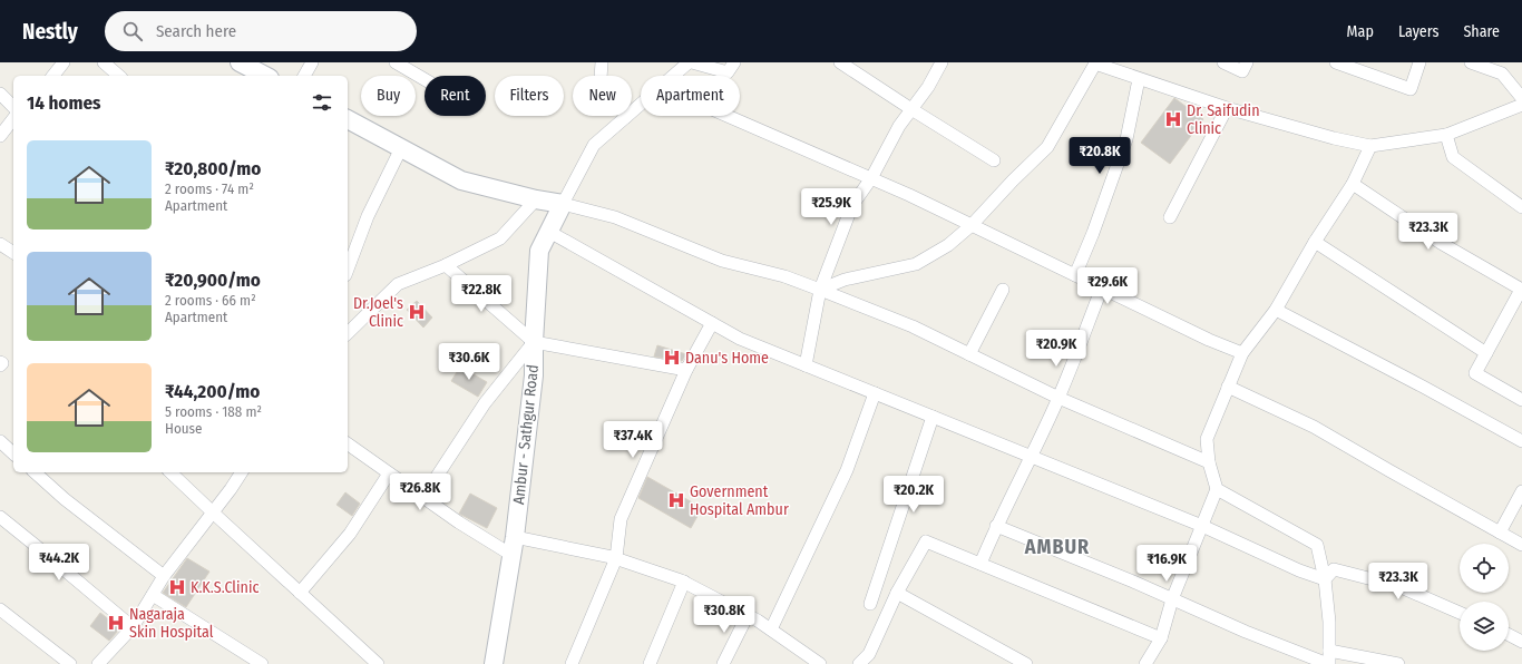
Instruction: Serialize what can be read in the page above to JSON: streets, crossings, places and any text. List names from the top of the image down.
{
  "streets": {
    "main road": ["Ambur - Sathgur Road"]
  },
  "districts": ["AMBUR"],
  "places": {
    "hospital": [
      "Dr. Saifudin Clinic",
      "Dr.Joel's Clinic",
      "Danu's Home",
      "Government Hospital Ambur",
      "K.K.S.Clinic",
      "Nagaraja Skin Hospital"
    ]
  },
  "page": {
    "header": "Nestly",
    "search": "Search here",
    "nav": ["Map", "Layers", "Share"],
    "chip": [
      "Buy",
      "Rent",
      "Filters",
      "New",
      "Apartment"
    ],
    "heading": "14 homes",
    "list": [
      {
        "name": "₹20,800/mo",
        "note": "2 rooms · 74 m² · Apartment"
      },
      {
        "name": "₹20,900/mo",
        "note": "2 rooms · 66 m² · Apartment"
      },
      {
        "name": "₹44,200/mo",
        "note": "5 rooms · 188 m² · House"
      }
    ],
    "price": [
      "₹20.8K",
      "₹25.9K",
      "₹23.3K",
      "₹29.6K",
      "₹22.8K",
      "₹20.9K",
      "₹30.6K",
      "₹37.4K",
      "₹26.8K",
      "₹20.2K",
      "₹44.2K",
      "₹16.9K",
      "₹23.3K",
      "₹30.8K"
    ]
  }
}
